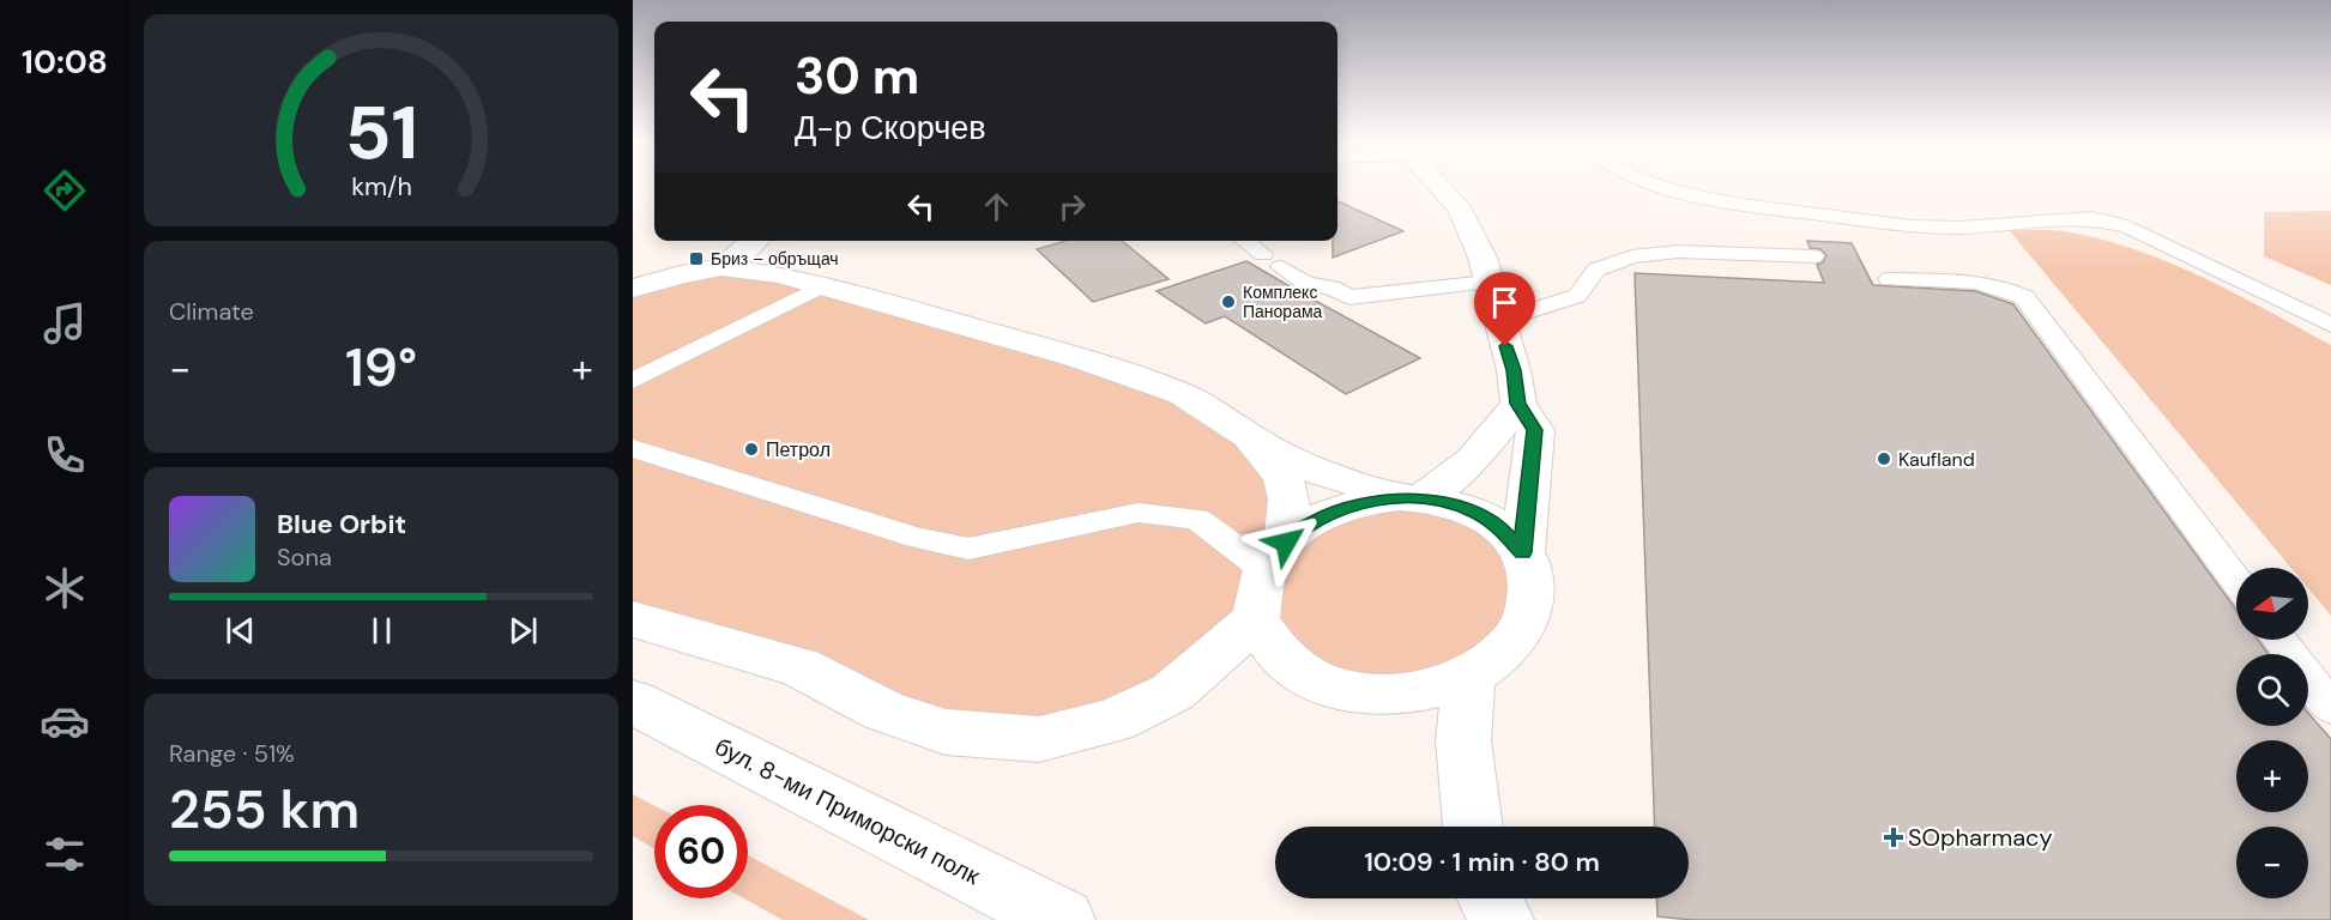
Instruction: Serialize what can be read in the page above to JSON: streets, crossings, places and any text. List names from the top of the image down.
{
  "streets": {
    "main road": ["бул. 8-ми Приморски полк"]
  },
  "places": {
    "transit": ["Бриз – обръщач"],
    "other": ["Комплекс Панорама", "Петрол", "Kaufland"],
    "health": ["SOpharmacy"]
  },
  "north": "left",
  "page": {
    "tabs": "10:08",
    "turn": ["30 m", "Д-р Скорчев"],
    "tile": [
      "Climate",
      ["Range · 51%", "255 km"]
    ],
    "heat": ["−", "19°", "+"],
    "song": ["Blue Orbit", "Sona"],
    "map_buttons": ["+", "−"],
    "limit": "60",
    "trip": "10:09 · 1 min · 80 m",
    "gauge": ["51", "km/h"]
  }
}
